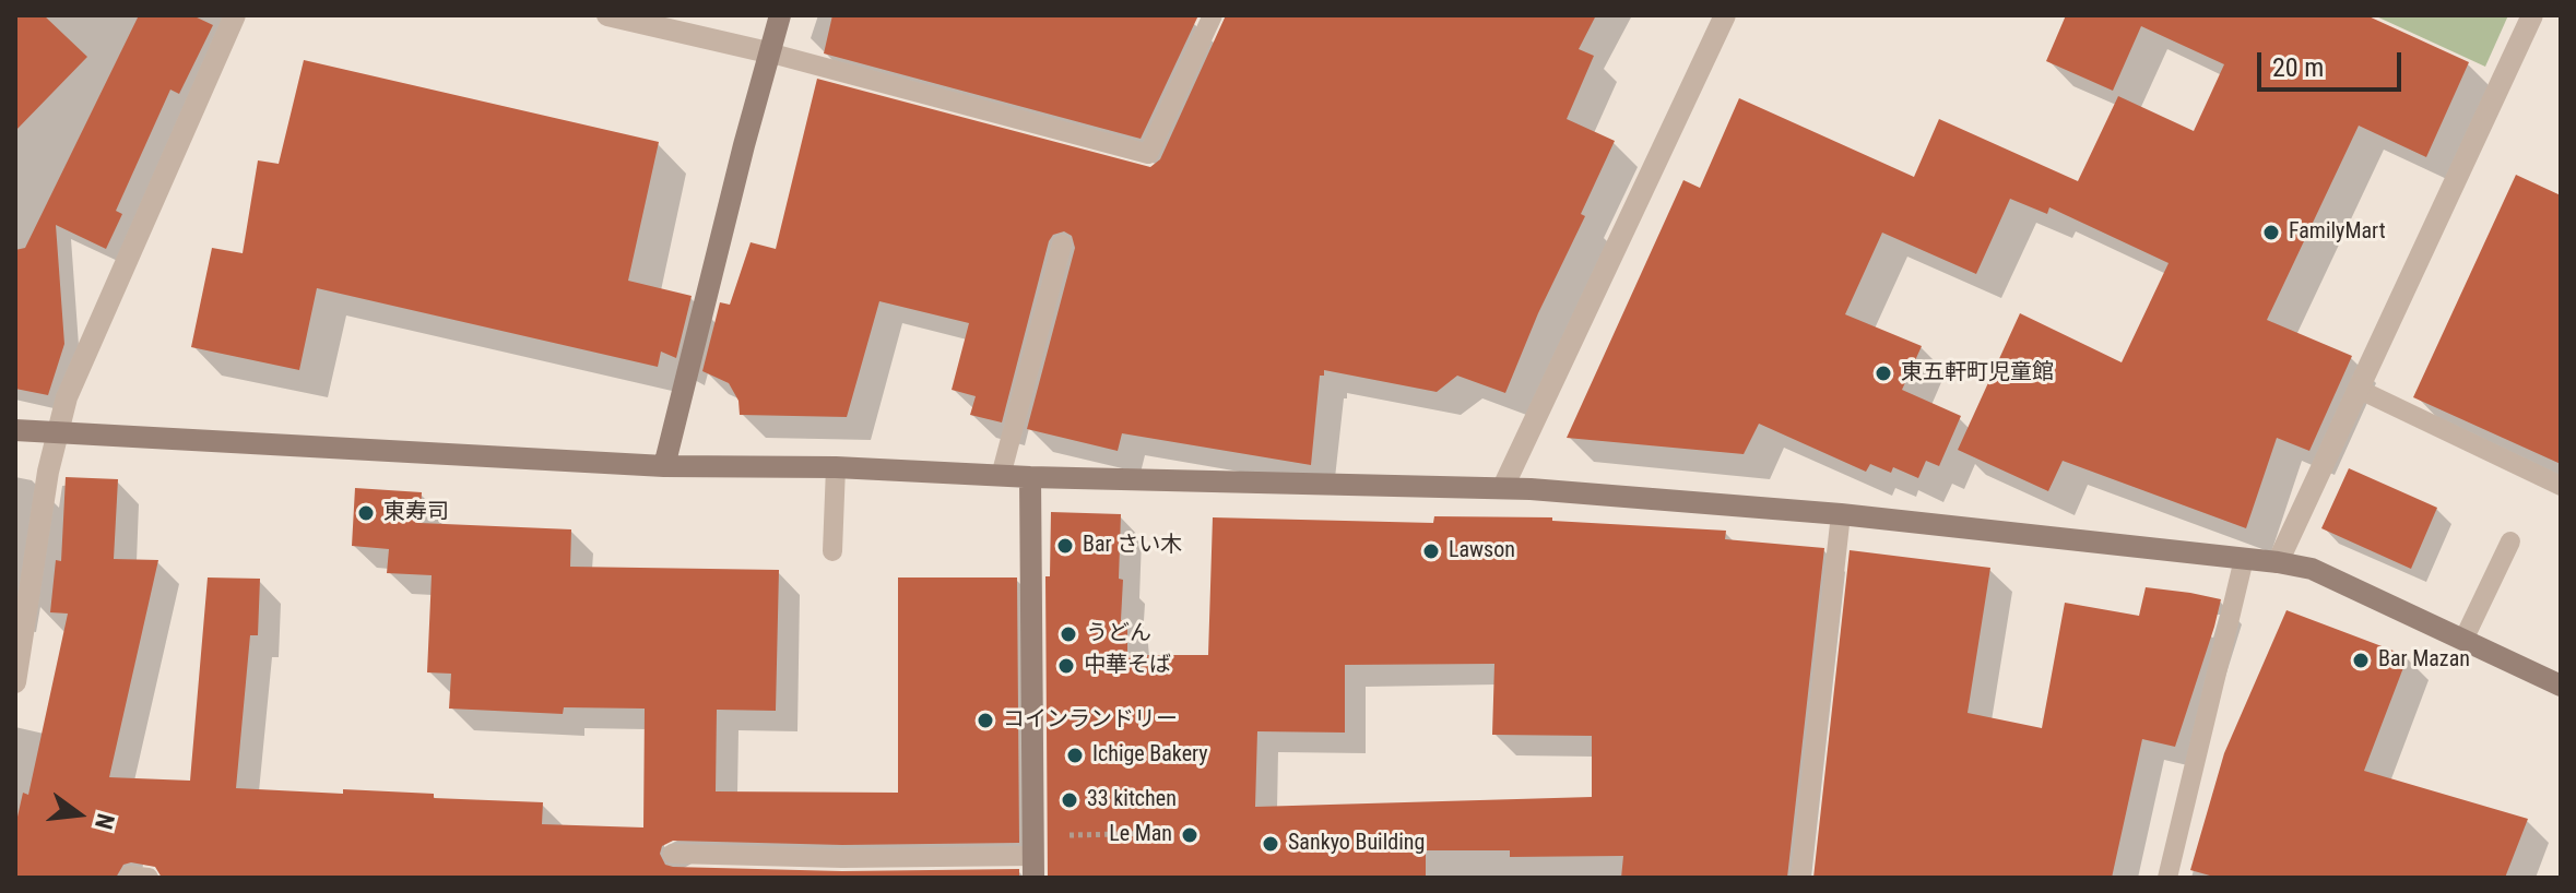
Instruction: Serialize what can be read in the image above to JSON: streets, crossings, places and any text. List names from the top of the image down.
{
  "places": [
    "FamilyMart",
    "東五軒町児童館",
    "東寿司",
    "Bar さい木",
    "Lawson",
    "うどん",
    "Bar Mazan",
    "中華そば",
    "コインランドリー",
    "Ichige Bakery",
    "33 kitchen",
    "Le Man",
    "Sankyo Building"
  ],
  "scale_bar": "20 m",
  "north": "right"
}
